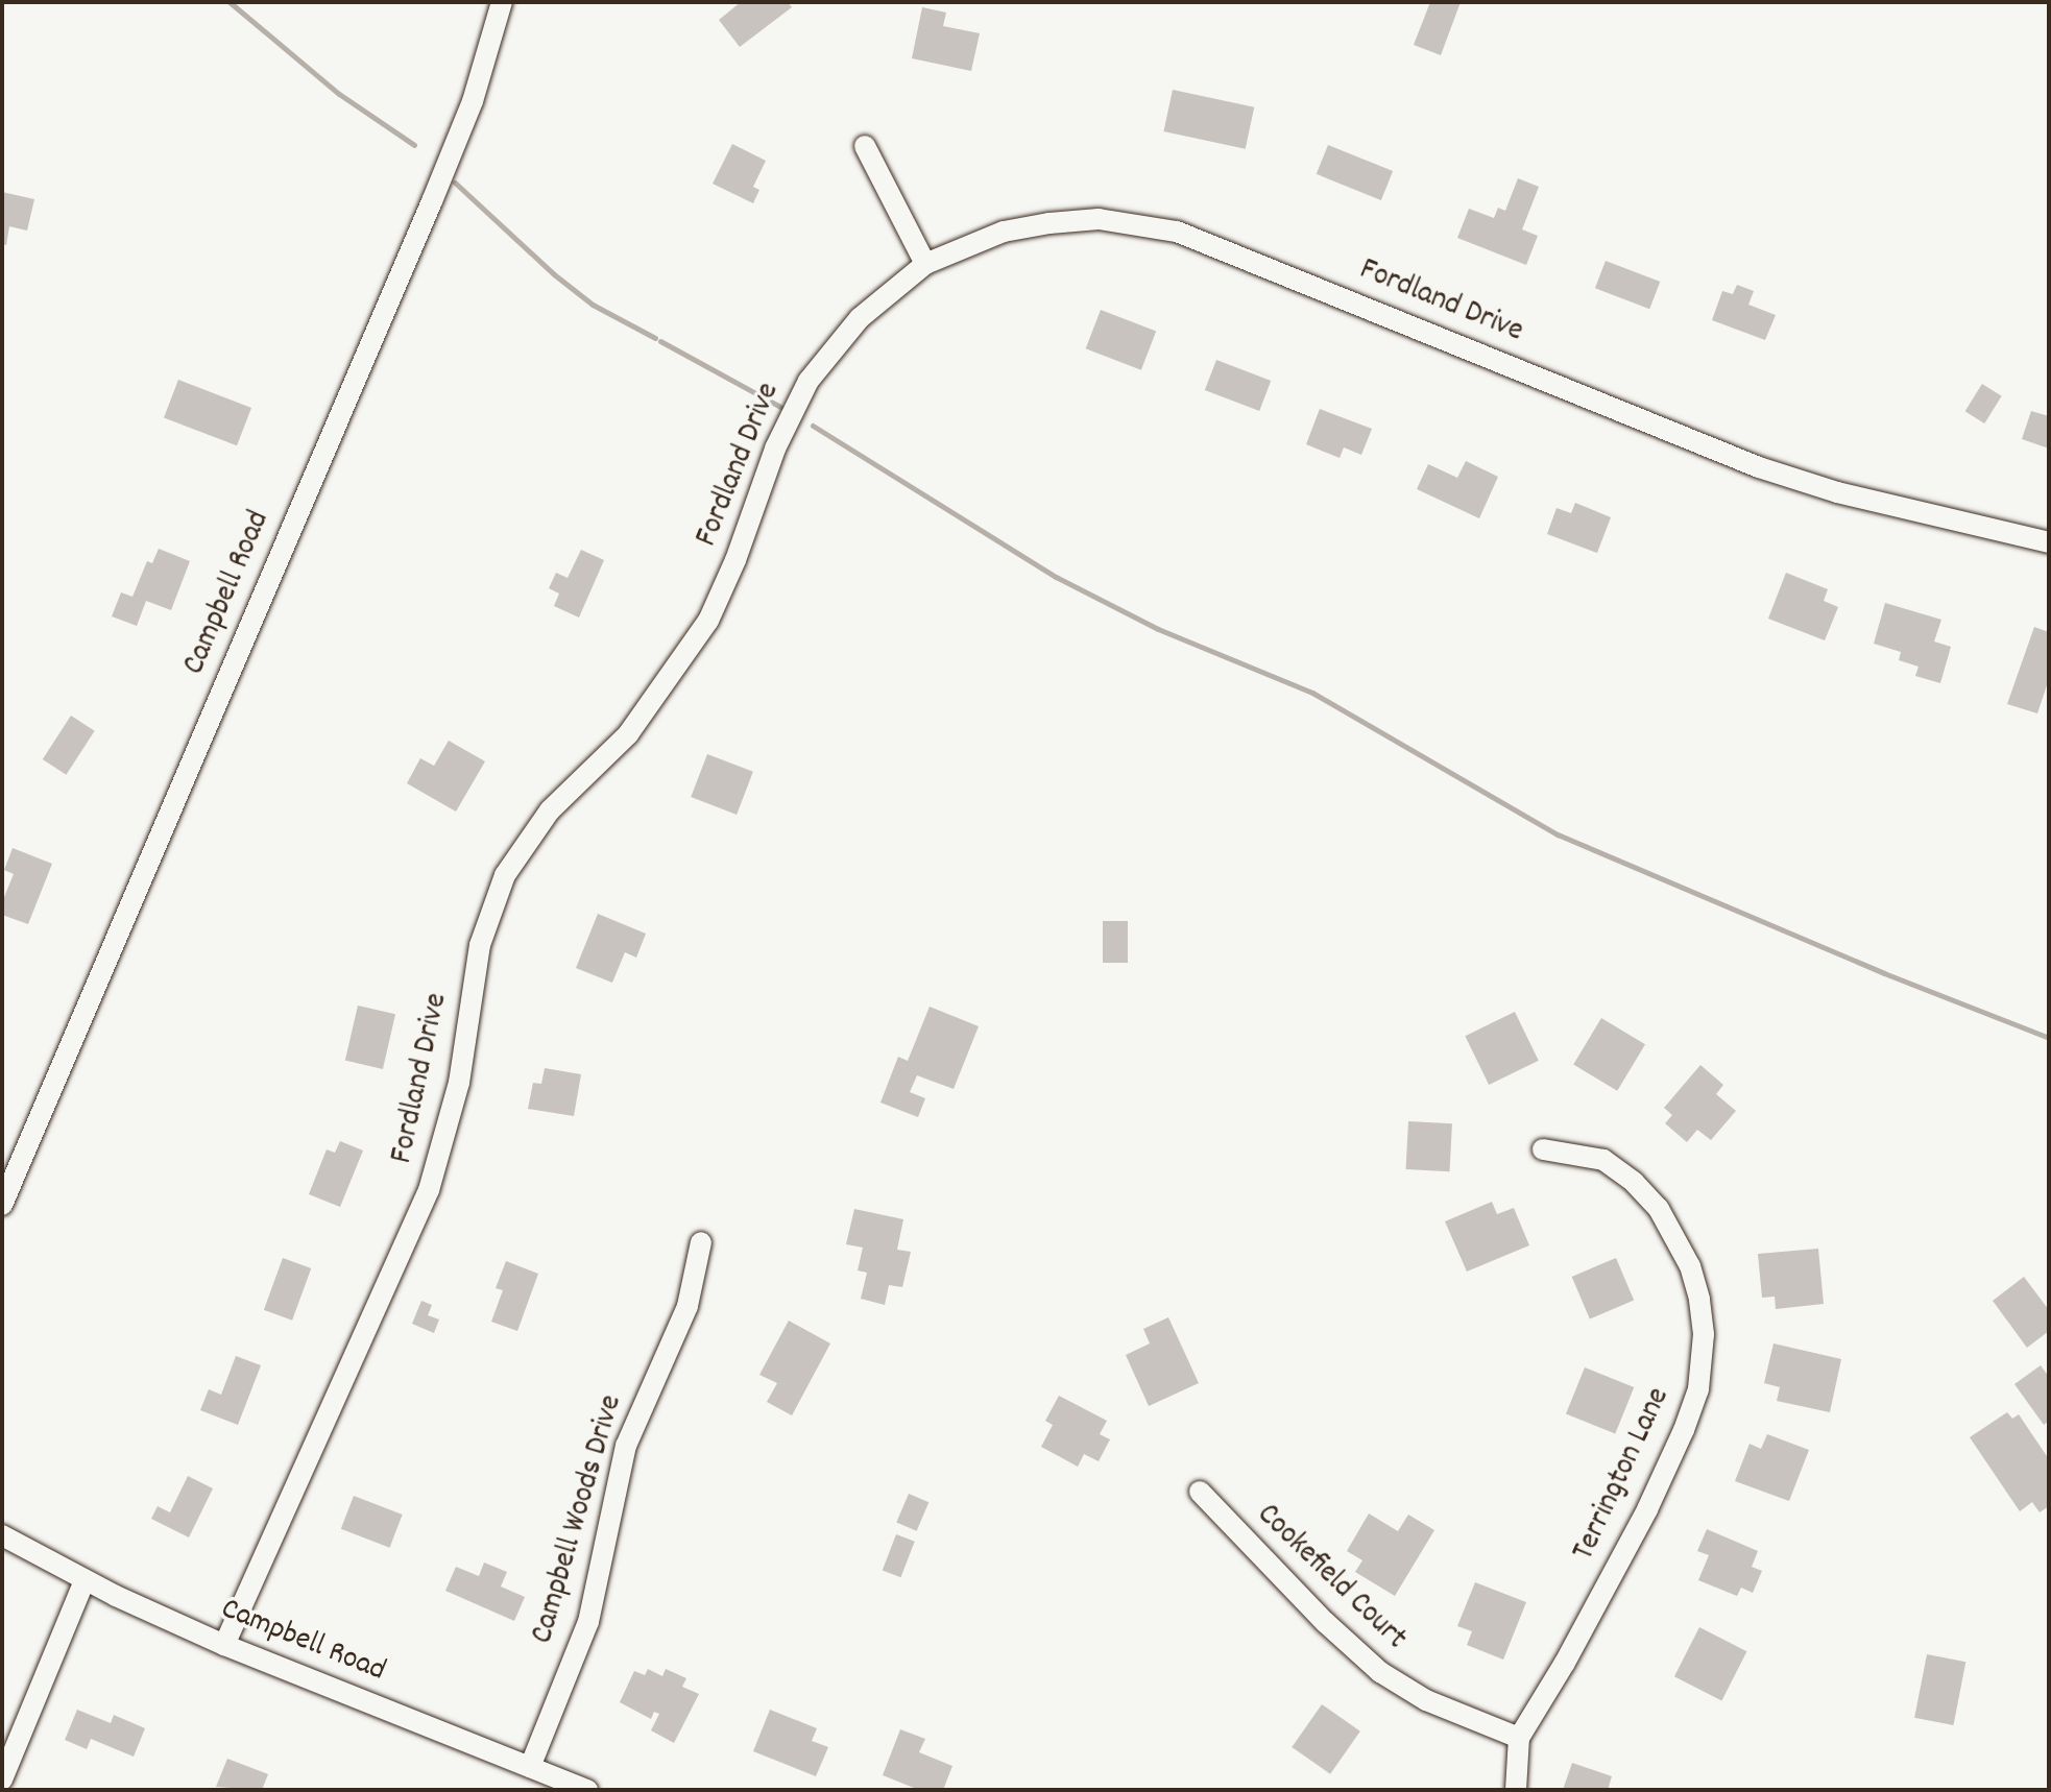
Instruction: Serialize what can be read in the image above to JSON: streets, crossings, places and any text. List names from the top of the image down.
{
  "streets": {
    "street": [
      "Fordland Drive",
      "Campbell Road",
      "Terrington Lane",
      "Campbell Woods Drive",
      "Cookefield Court"
    ]
  },
  "crossings": [
    ["Fordland Drive", "Campbell Road"],
    ["Campbell Road", "Campbell Woods Drive"],
    ["Terrington Lane", "Cookefield Court"]
  ]
}
